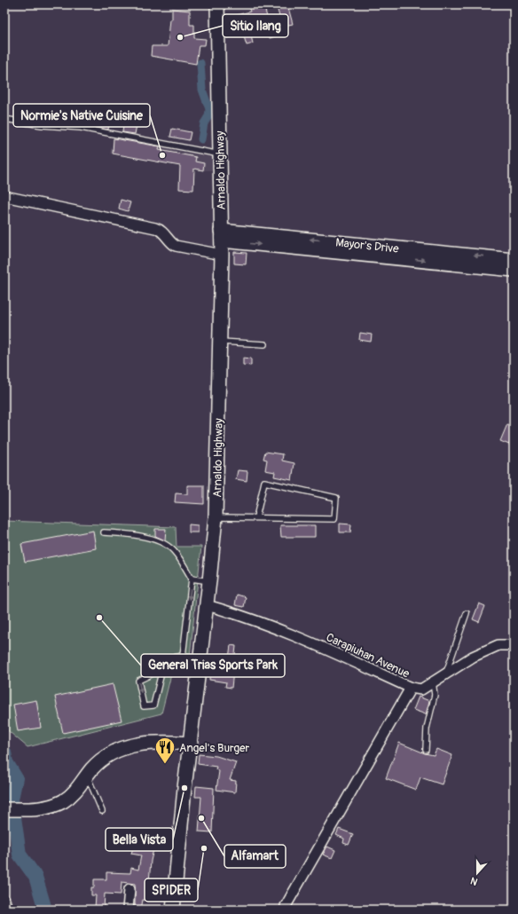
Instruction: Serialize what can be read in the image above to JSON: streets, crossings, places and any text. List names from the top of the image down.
{
  "streets": {
    "main road": ["Arnaldo Highway", "Mayor's Drive"],
    "street": ["Carapiuhan Avenue"]
  },
  "crossings": [
    ["Arnaldo Highway", "Mayor's Drive"],
    ["Arnaldo Highway", "Carapiuhan Avenue"]
  ],
  "places": {
    "other": [
      "Sitio Ilang",
      "Normie's Native Cuisine",
      "General Trias Sports Park",
      "Bella Vista",
      "Alfamart",
      "SPIDER"
    ],
    "restaurant": ["Angel's Burger"]
  },
  "north": "bottom"
}
